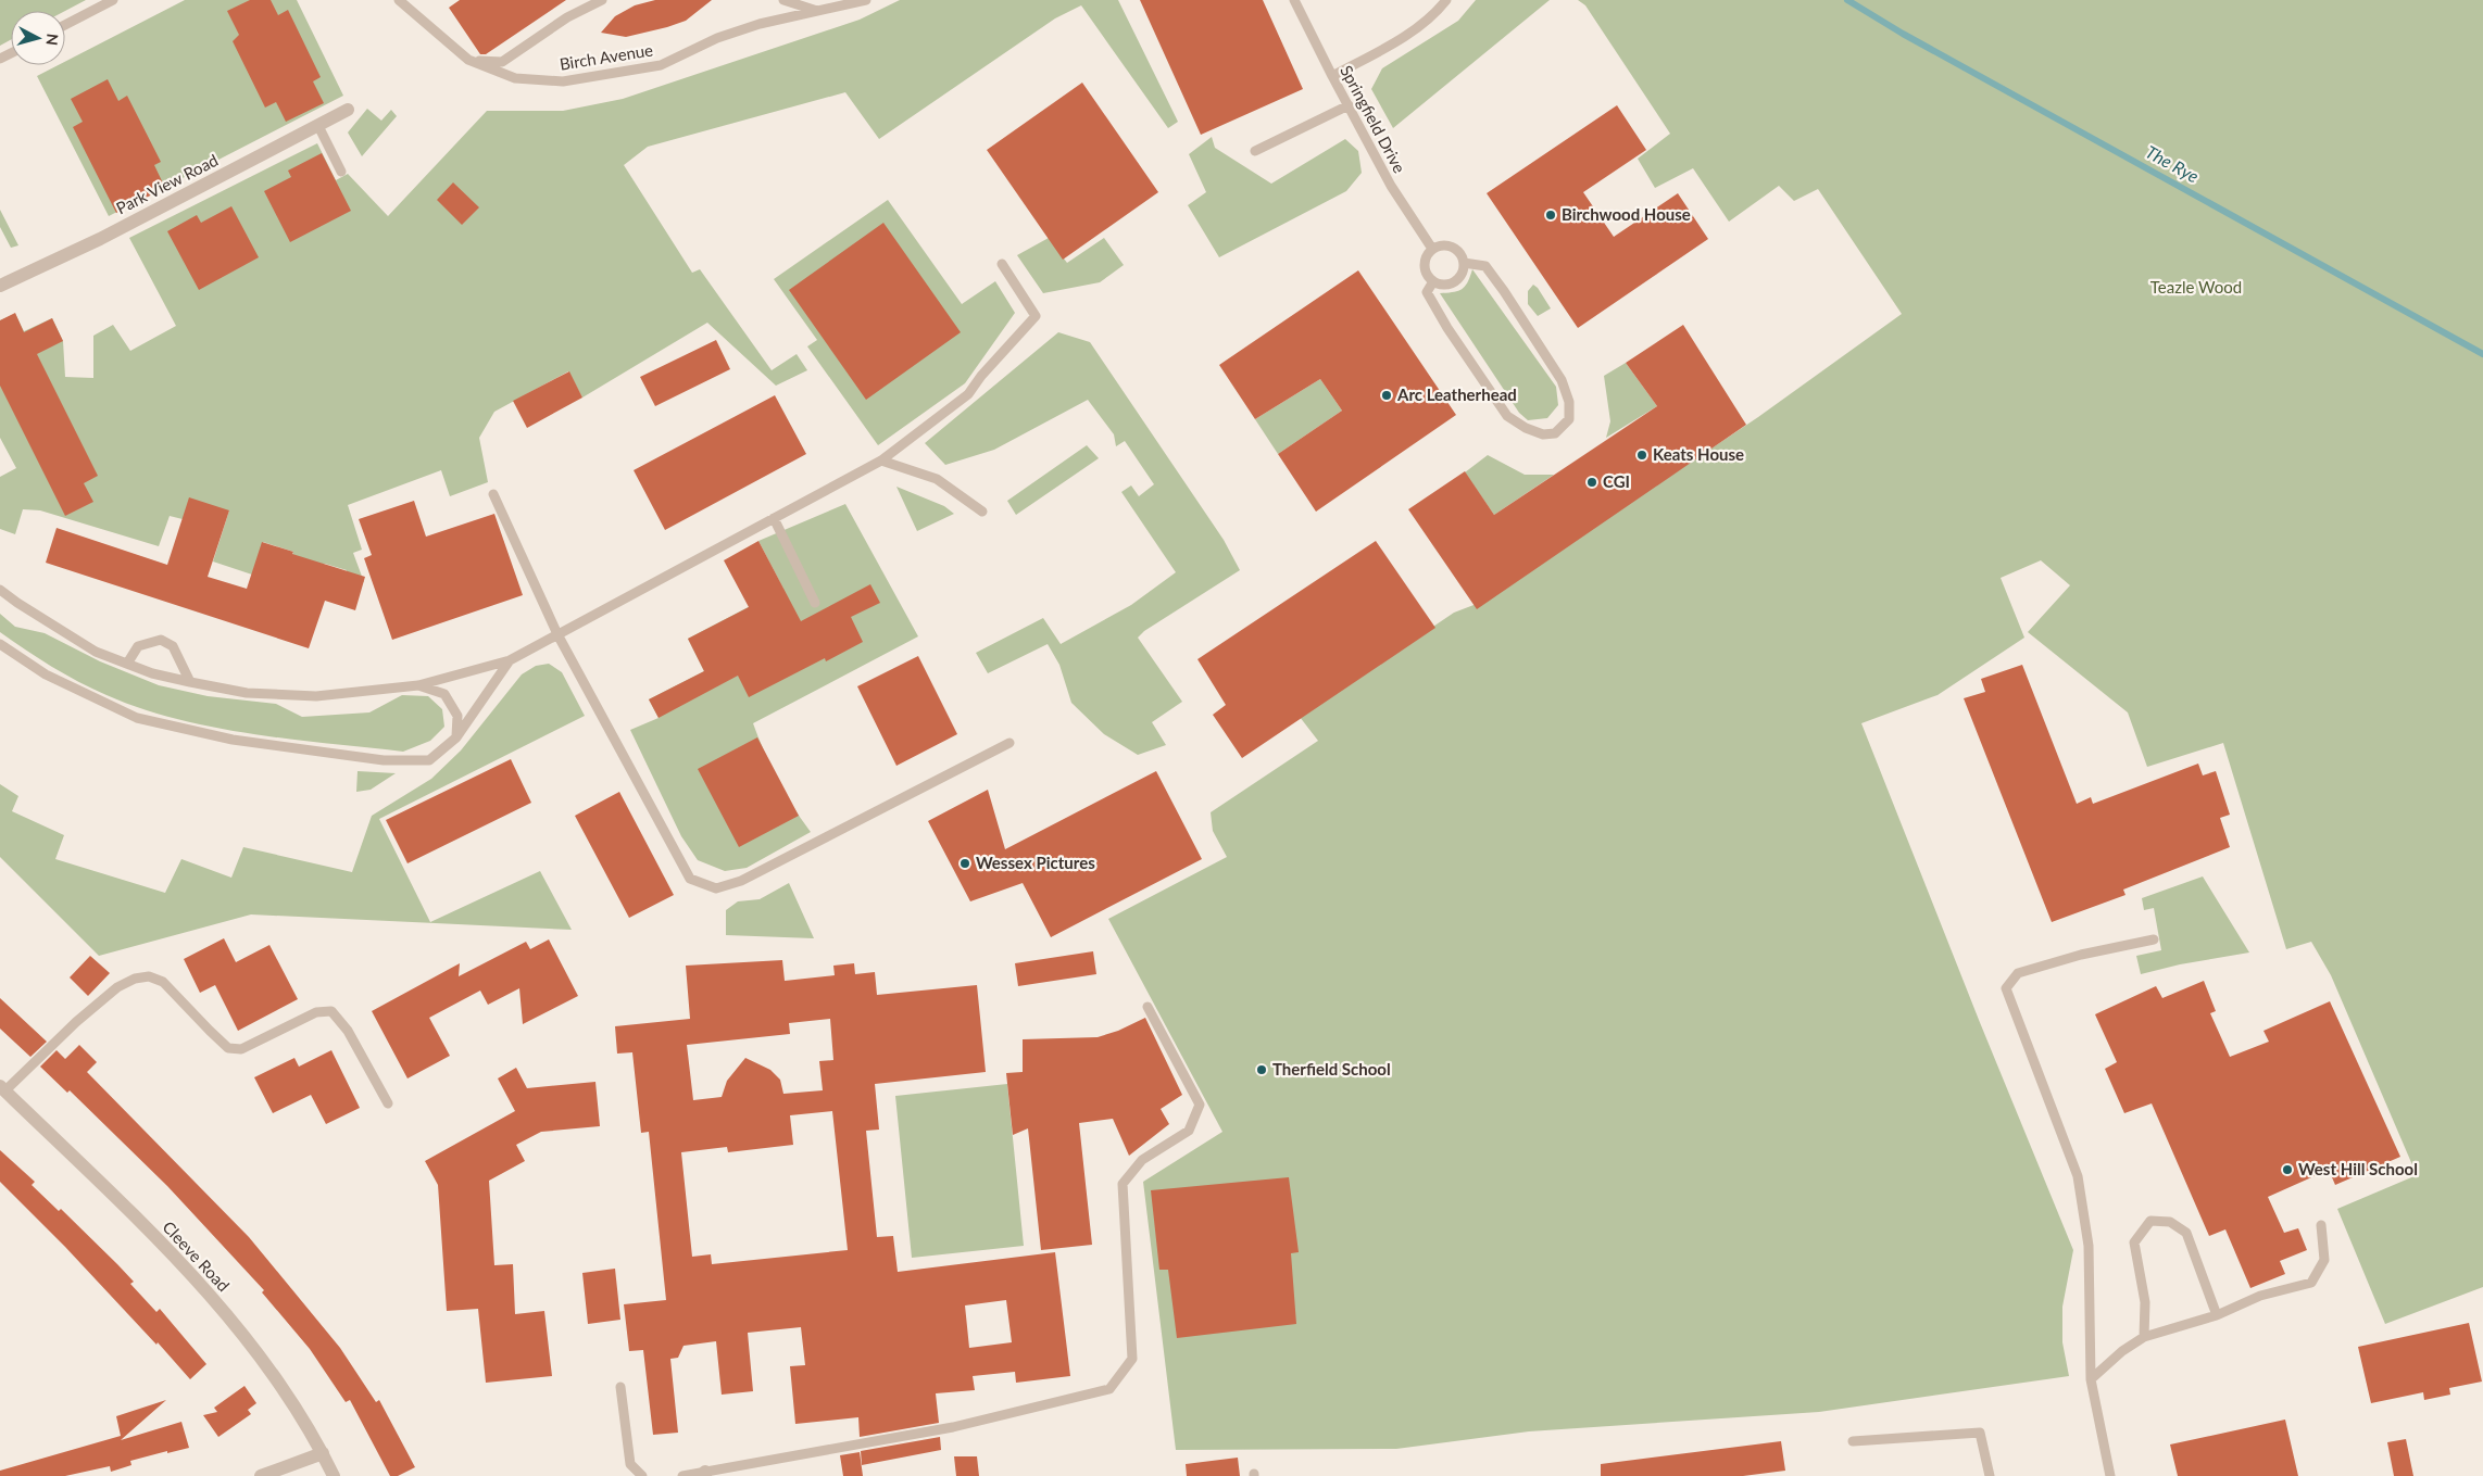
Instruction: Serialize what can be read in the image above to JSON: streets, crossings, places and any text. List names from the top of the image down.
{
  "streets": {
    "street": ["Park View Road", "Cleeve Road"],
    "lane": ["Birch Avenue", "Springfield Drive"]
  },
  "water": ["The Rye"],
  "parks": ["Teazle Wood"],
  "places": [
    "Birchwood House",
    "Arc Leatherhead",
    "Keats House",
    "CGI",
    "Wessex Pictures",
    "Therfield School",
    "West Hill School"
  ],
  "north": "right"
}
